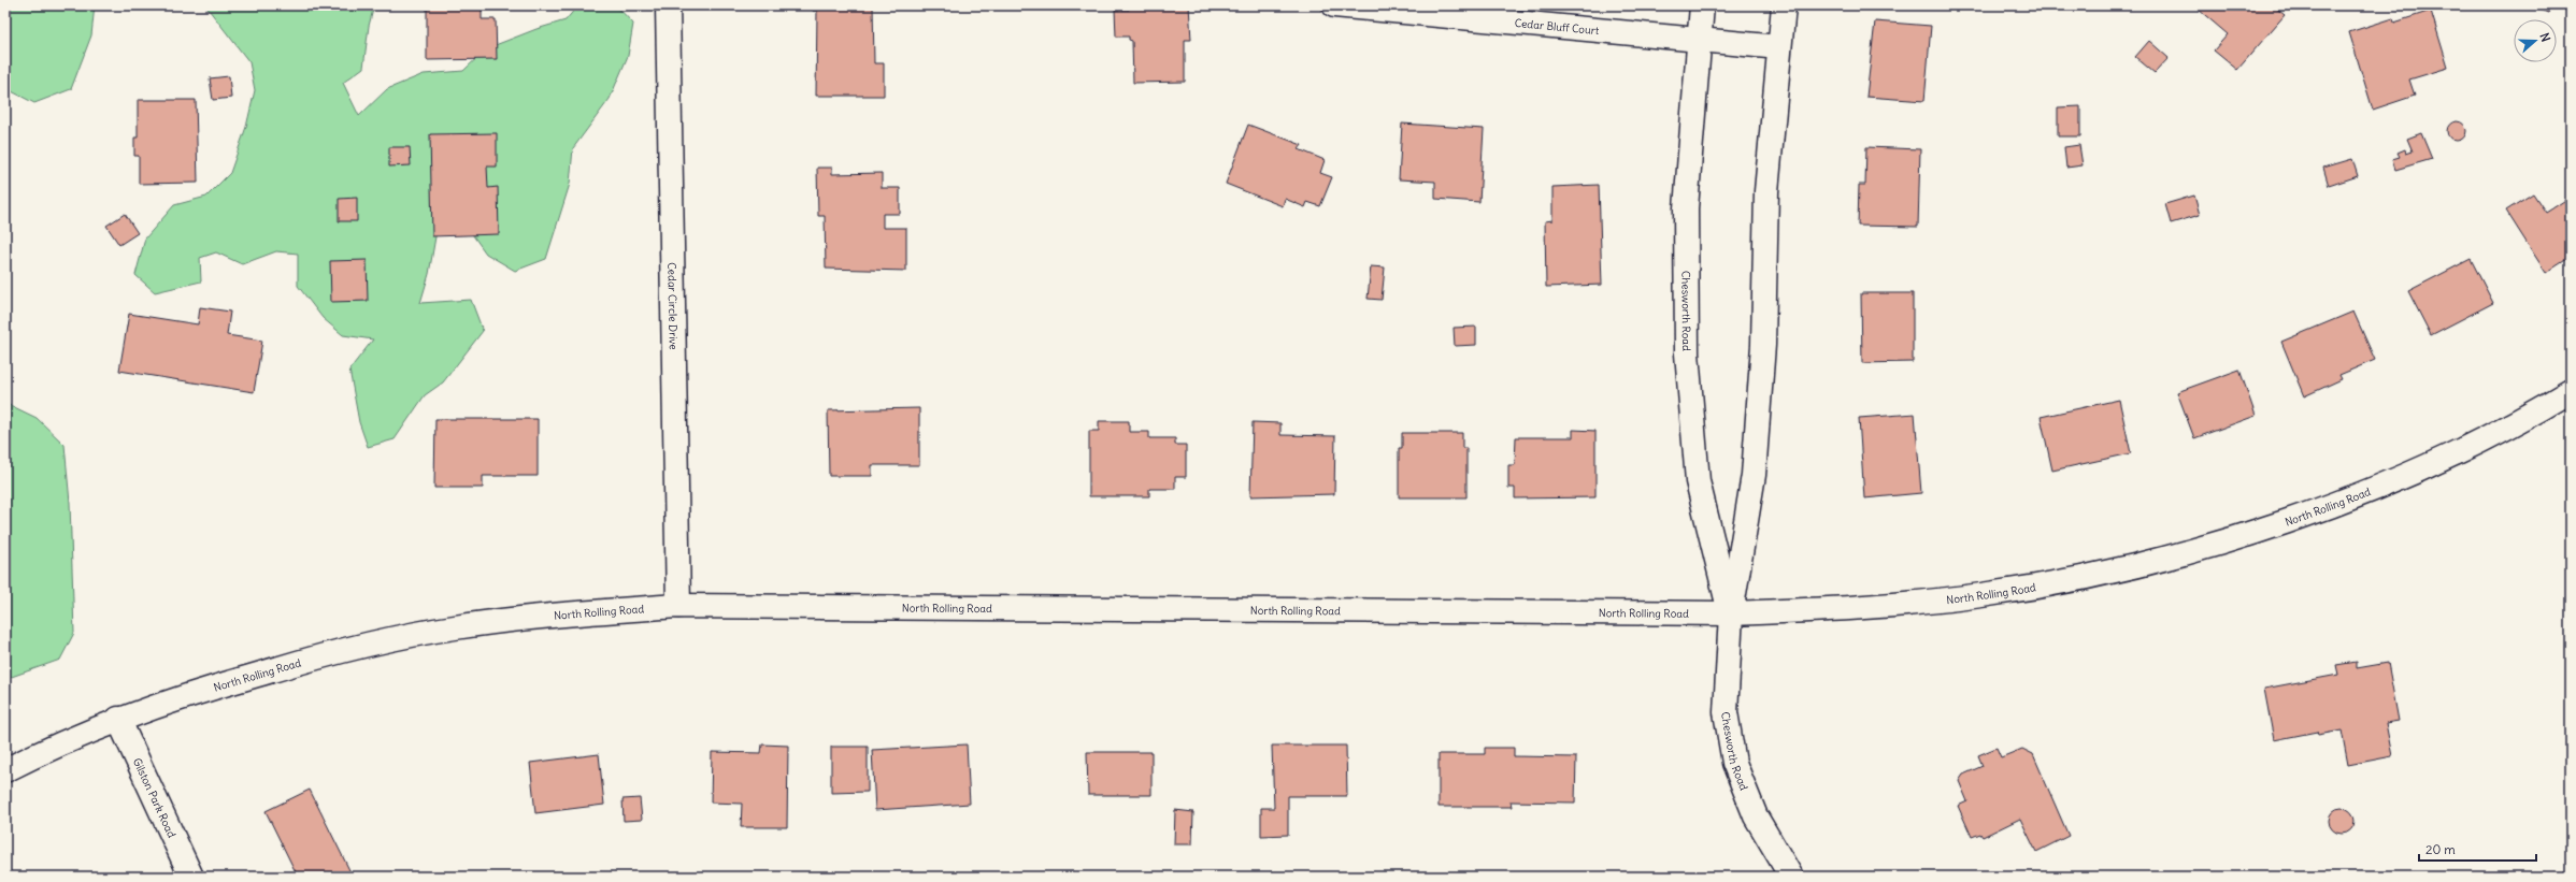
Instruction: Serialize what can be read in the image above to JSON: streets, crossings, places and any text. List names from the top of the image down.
{
  "streets": {
    "street": [
      "Cedar Bluff Court",
      "Cedar Circle Drive",
      "Chesworth Road",
      "North Rolling Road",
      "Gilston Park Road"
    ]
  },
  "crossings": [
    ["Cedar Bluff Court", "Chesworth Road"],
    ["Cedar Circle Drive", "North Rolling Road"],
    ["Chesworth Road", "North Rolling Road"],
    ["North Rolling Road", "Gilston Park Road"]
  ],
  "scale_bar": "20 m",
  "north": "right"
}
